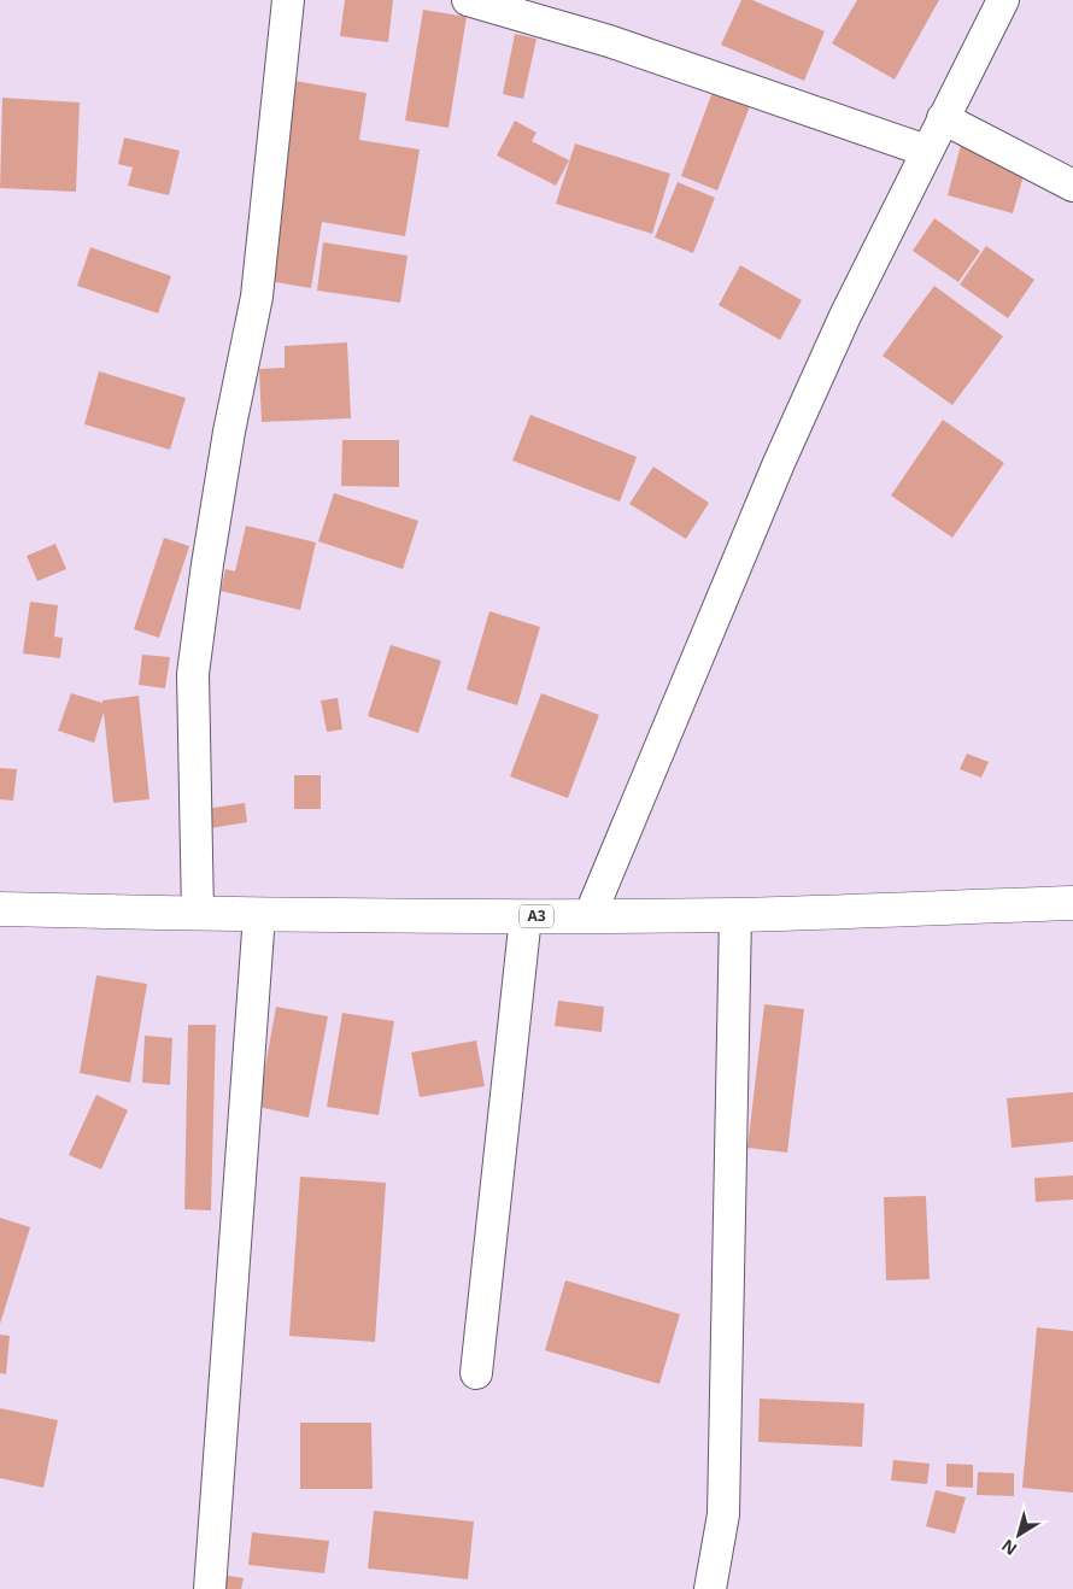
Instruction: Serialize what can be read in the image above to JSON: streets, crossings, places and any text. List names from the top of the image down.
{
  "streets": {
    "highway": ["A3"]
  },
  "north": "bottom left"
}
